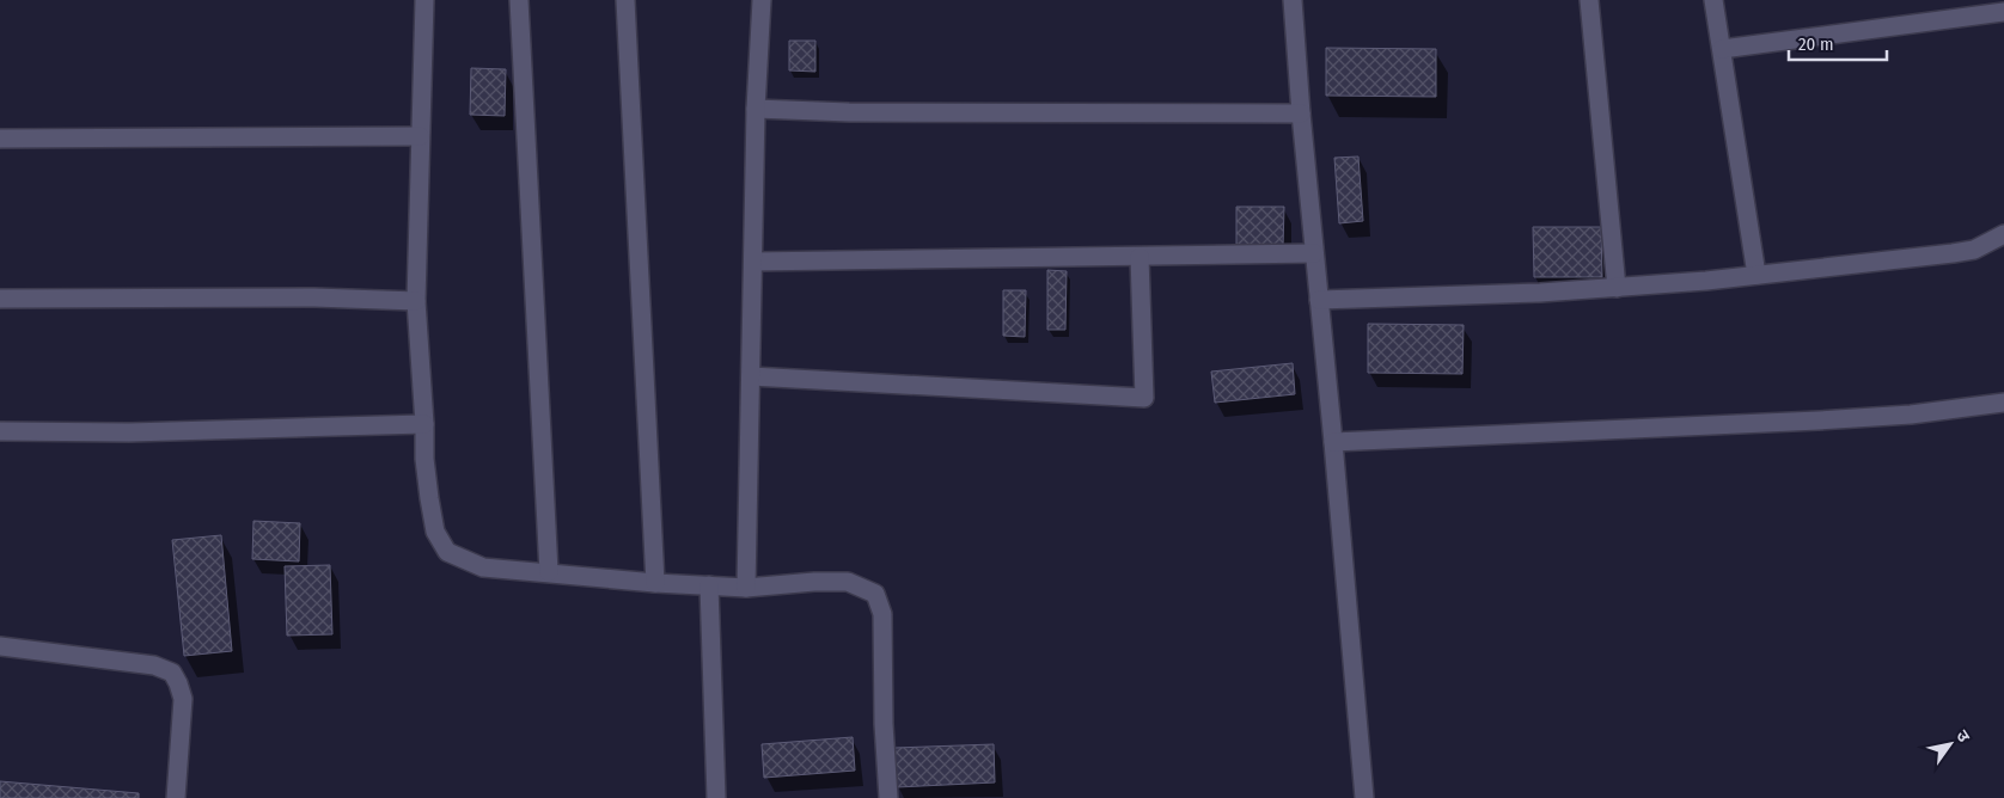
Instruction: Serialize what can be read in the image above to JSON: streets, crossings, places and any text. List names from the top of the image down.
{
  "scale_bar": "20 m",
  "north": "top right"
}
